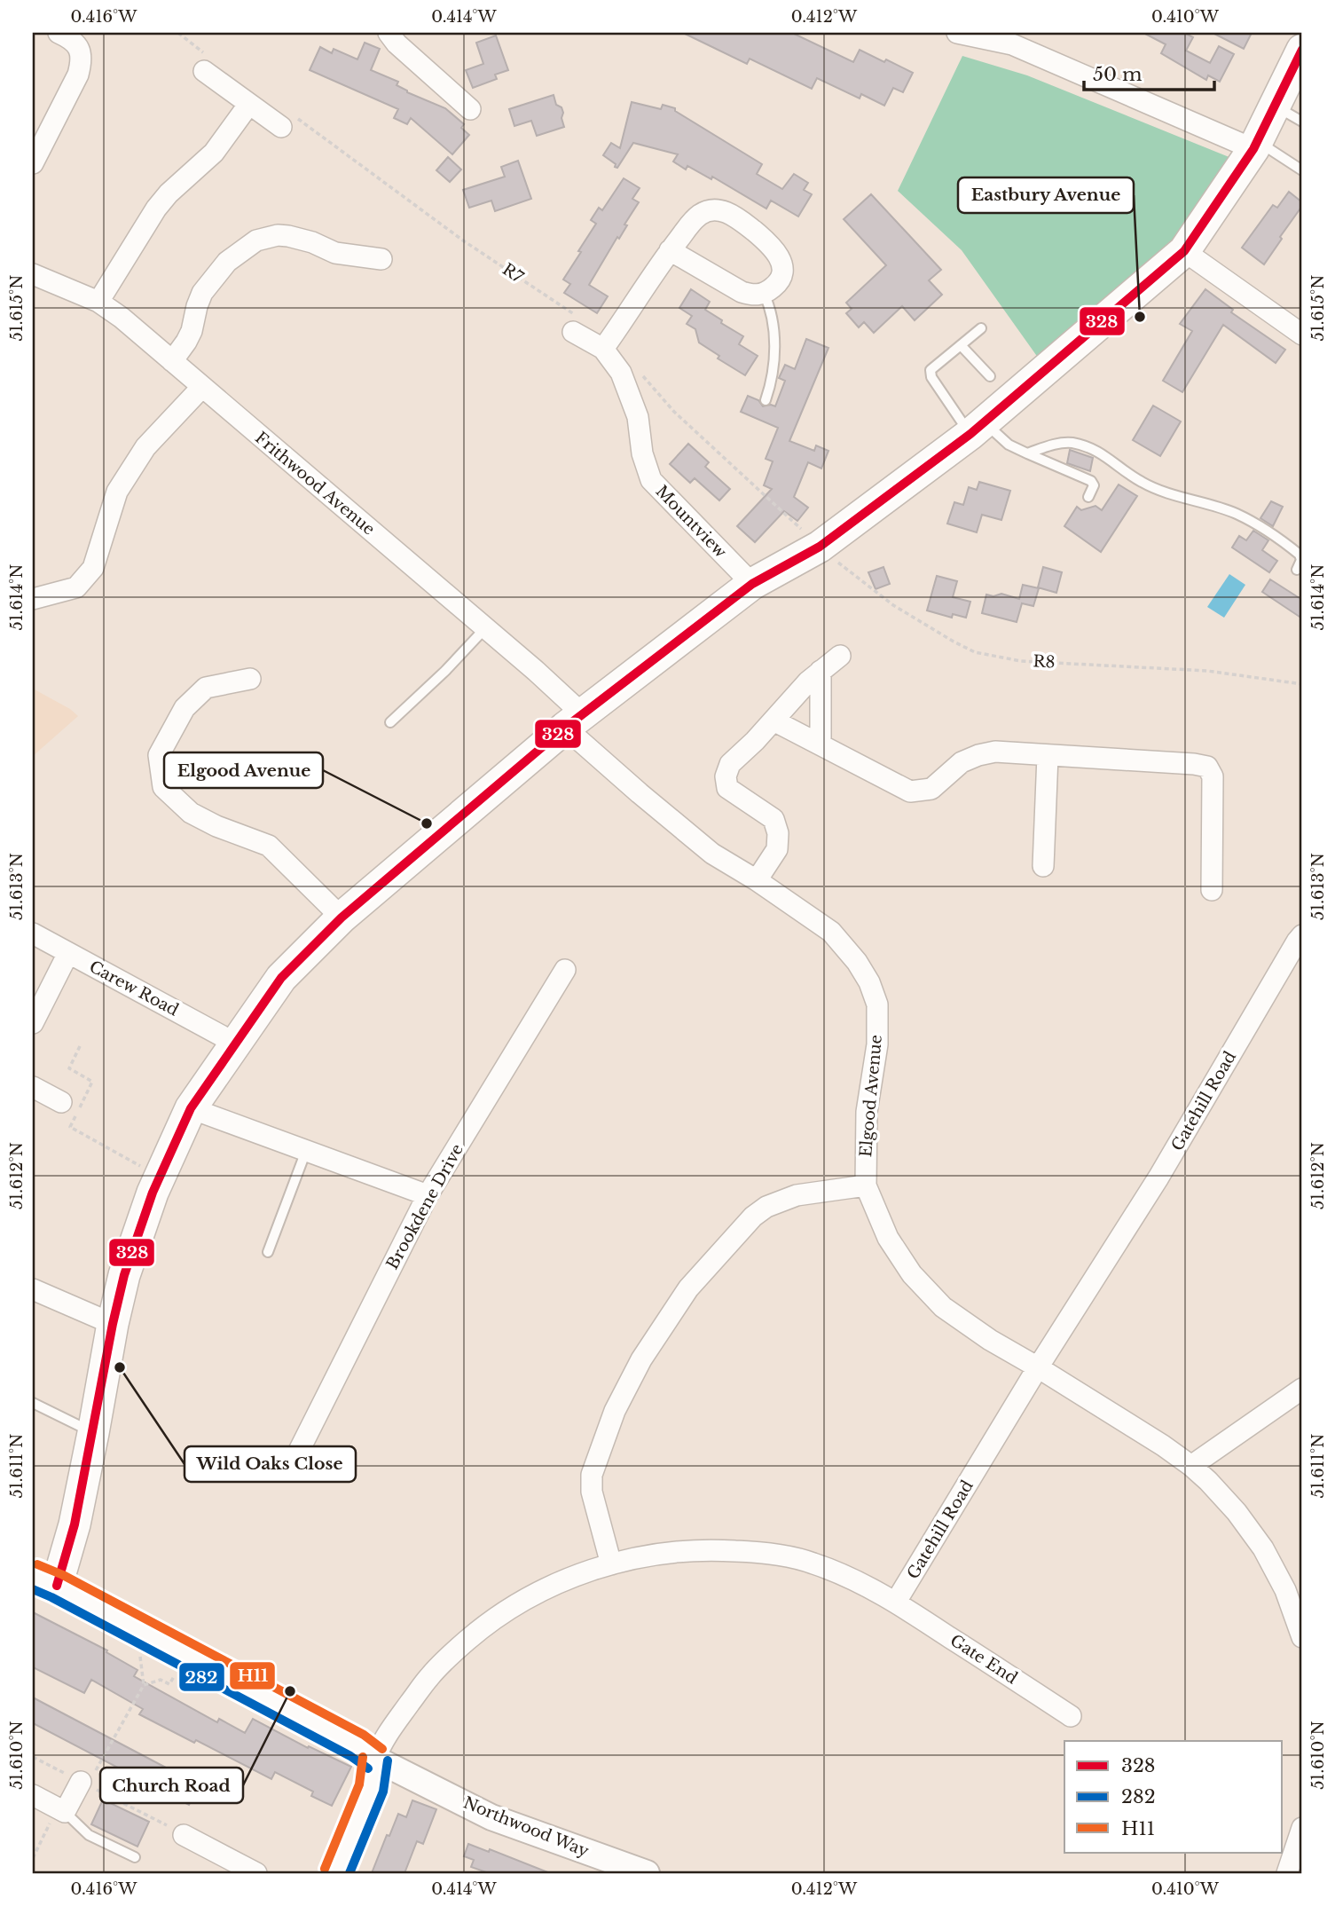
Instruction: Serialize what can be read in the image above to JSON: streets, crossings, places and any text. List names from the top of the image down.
{
  "streets": {
    "street": [
      "Frithwood Avenue",
      "Mountview",
      "Carew Road",
      "Elgood Avenue",
      "Gatehill Road",
      "Brookdene Drive",
      "Gate End",
      "Northwood Way"
    ],
    "path": ["R7", "R8"]
  },
  "crossings": [
    ["R7", "Mountview"],
    ["Frithwood Avenue", "Elgood Avenue"],
    ["Elgood Avenue", "Gatehill Road"],
    ["Gatehill Road", "Gate End"]
  ],
  "places": [
    "Eastbury Avenue",
    "Elgood Avenue",
    "Wild Oaks Close",
    "Church Road"
  ],
  "lines": ["transit line 328", "transit line H11", "transit line 282"],
  "legend": ["328", "282", "H11"],
  "scale_bar": "50 m",
  "coordinates": [
    "0.416°W",
    "0.414°W",
    "0.412°W",
    "0.410°W",
    "51.615°N",
    "51.614°N",
    "51.613°N",
    "51.612°N",
    "51.611°N",
    "51.610°N"
  ]
}
